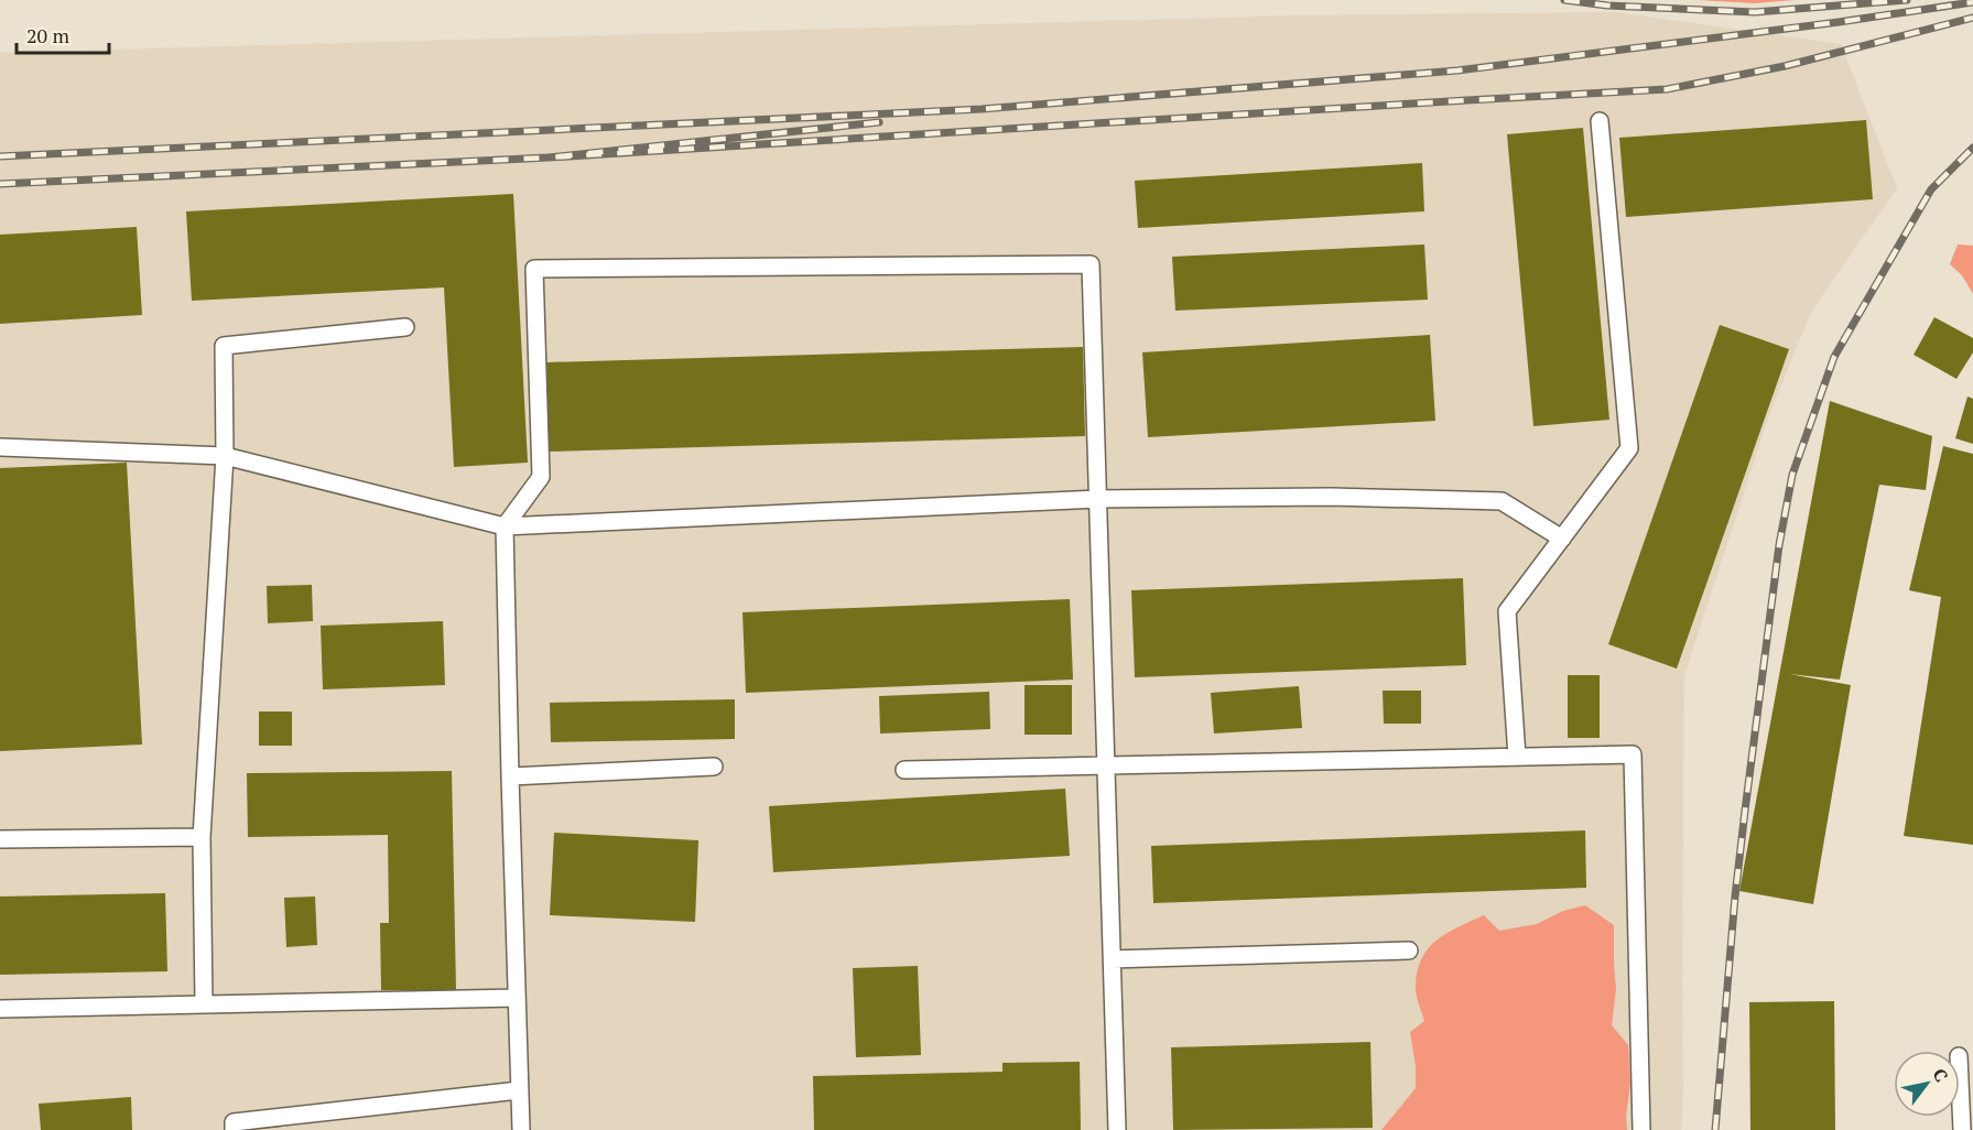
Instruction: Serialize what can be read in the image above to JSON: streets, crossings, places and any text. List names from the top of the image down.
{
  "scale_bar": "20 m",
  "north": "top right"
}
